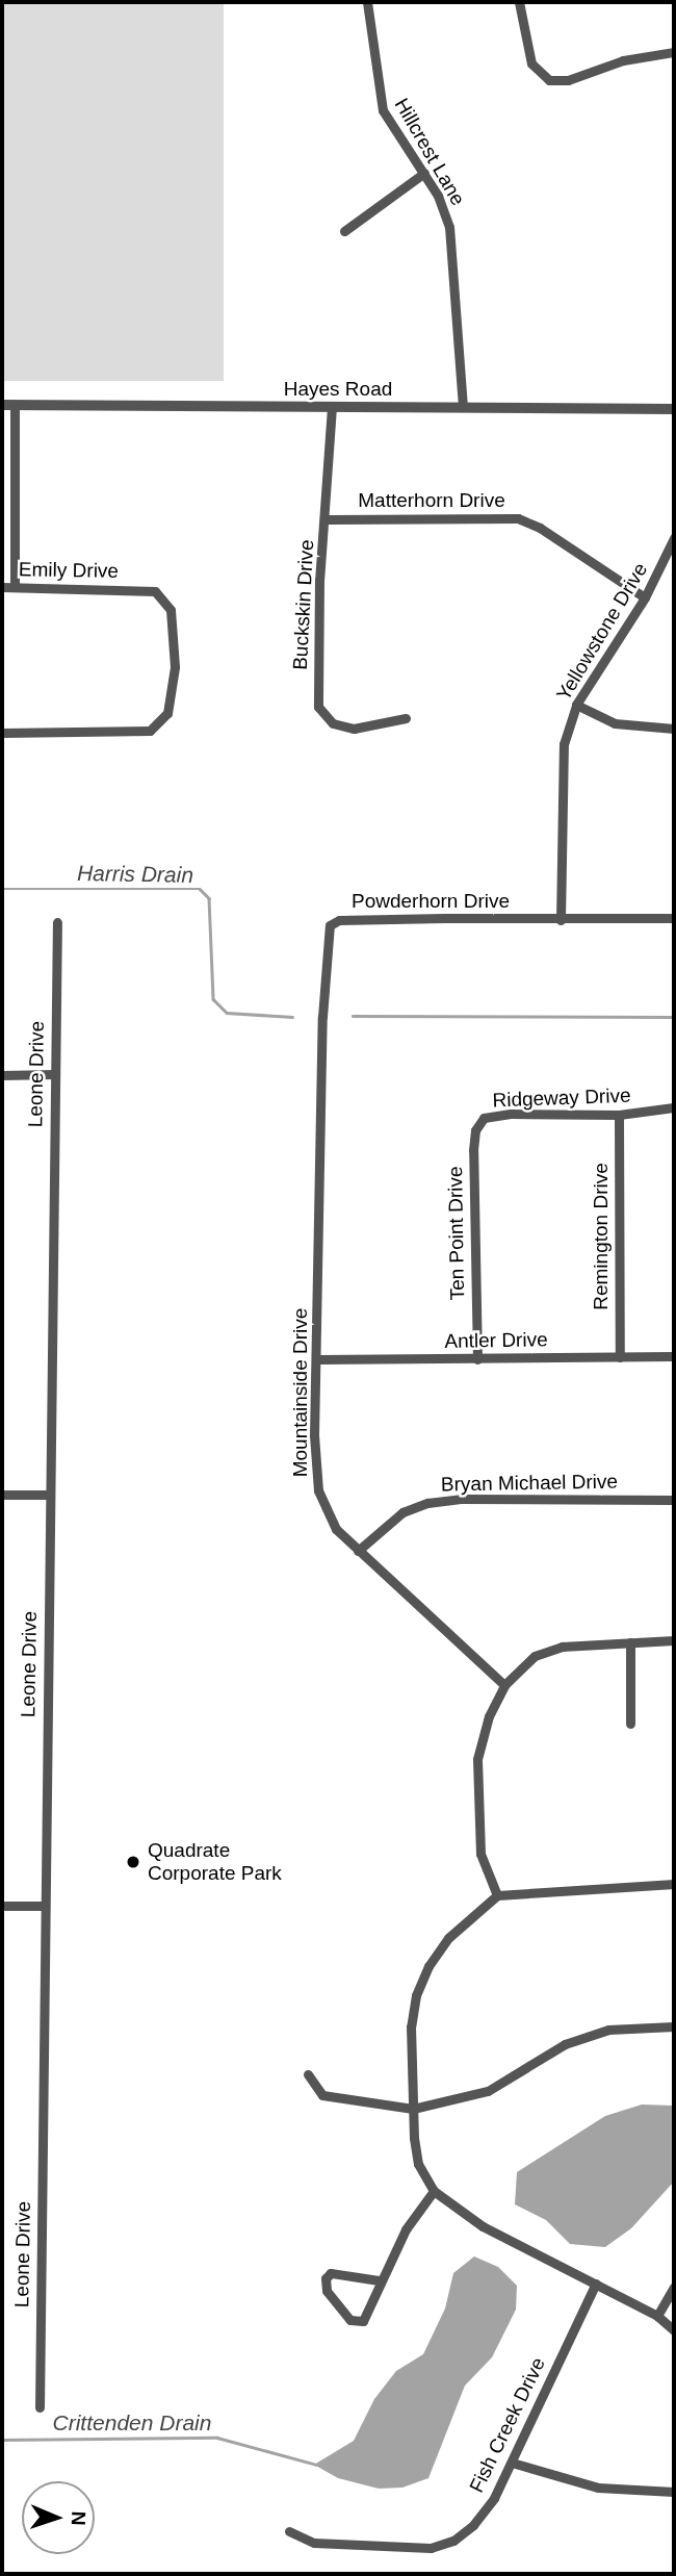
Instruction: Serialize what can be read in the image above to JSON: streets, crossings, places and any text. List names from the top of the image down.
{
  "streets": {
    "street": [
      "Hillcrest Lane",
      "Hayes Road",
      "Matterhorn Drive",
      "Emily Drive",
      "Buckskin Drive",
      "Yellowstone Drive",
      "Powderhorn Drive",
      "Leone Drive",
      "Ridgeway Drive",
      "Ten Point Drive",
      "Remington Drive",
      "Antler Drive",
      "Mountainside Drive",
      "Bryan Michael Drive",
      "Fish Creek Drive"
    ]
  },
  "crossings": [
    ["Hillcrest Lane", "Hayes Road"],
    ["Hayes Road", "Buckskin Drive"],
    ["Matterhorn Drive", "Buckskin Drive"],
    ["Matterhorn Drive", "Yellowstone Drive"],
    ["Yellowstone Drive", "Powderhorn Drive"],
    ["Powderhorn Drive", "Mountainside Drive"],
    ["Ridgeway Drive", "Ten Point Drive"],
    ["Ridgeway Drive", "Remington Drive"],
    ["Ten Point Drive", "Antler Drive"],
    ["Remington Drive", "Antler Drive"],
    ["Antler Drive", "Mountainside Drive"],
    ["Mountainside Drive", "Bryan Michael Drive"]
  ],
  "water": ["Harris Drain", "Crittenden Drain"],
  "places": ["Quadrate Corporate Park"],
  "north": "right"
}
